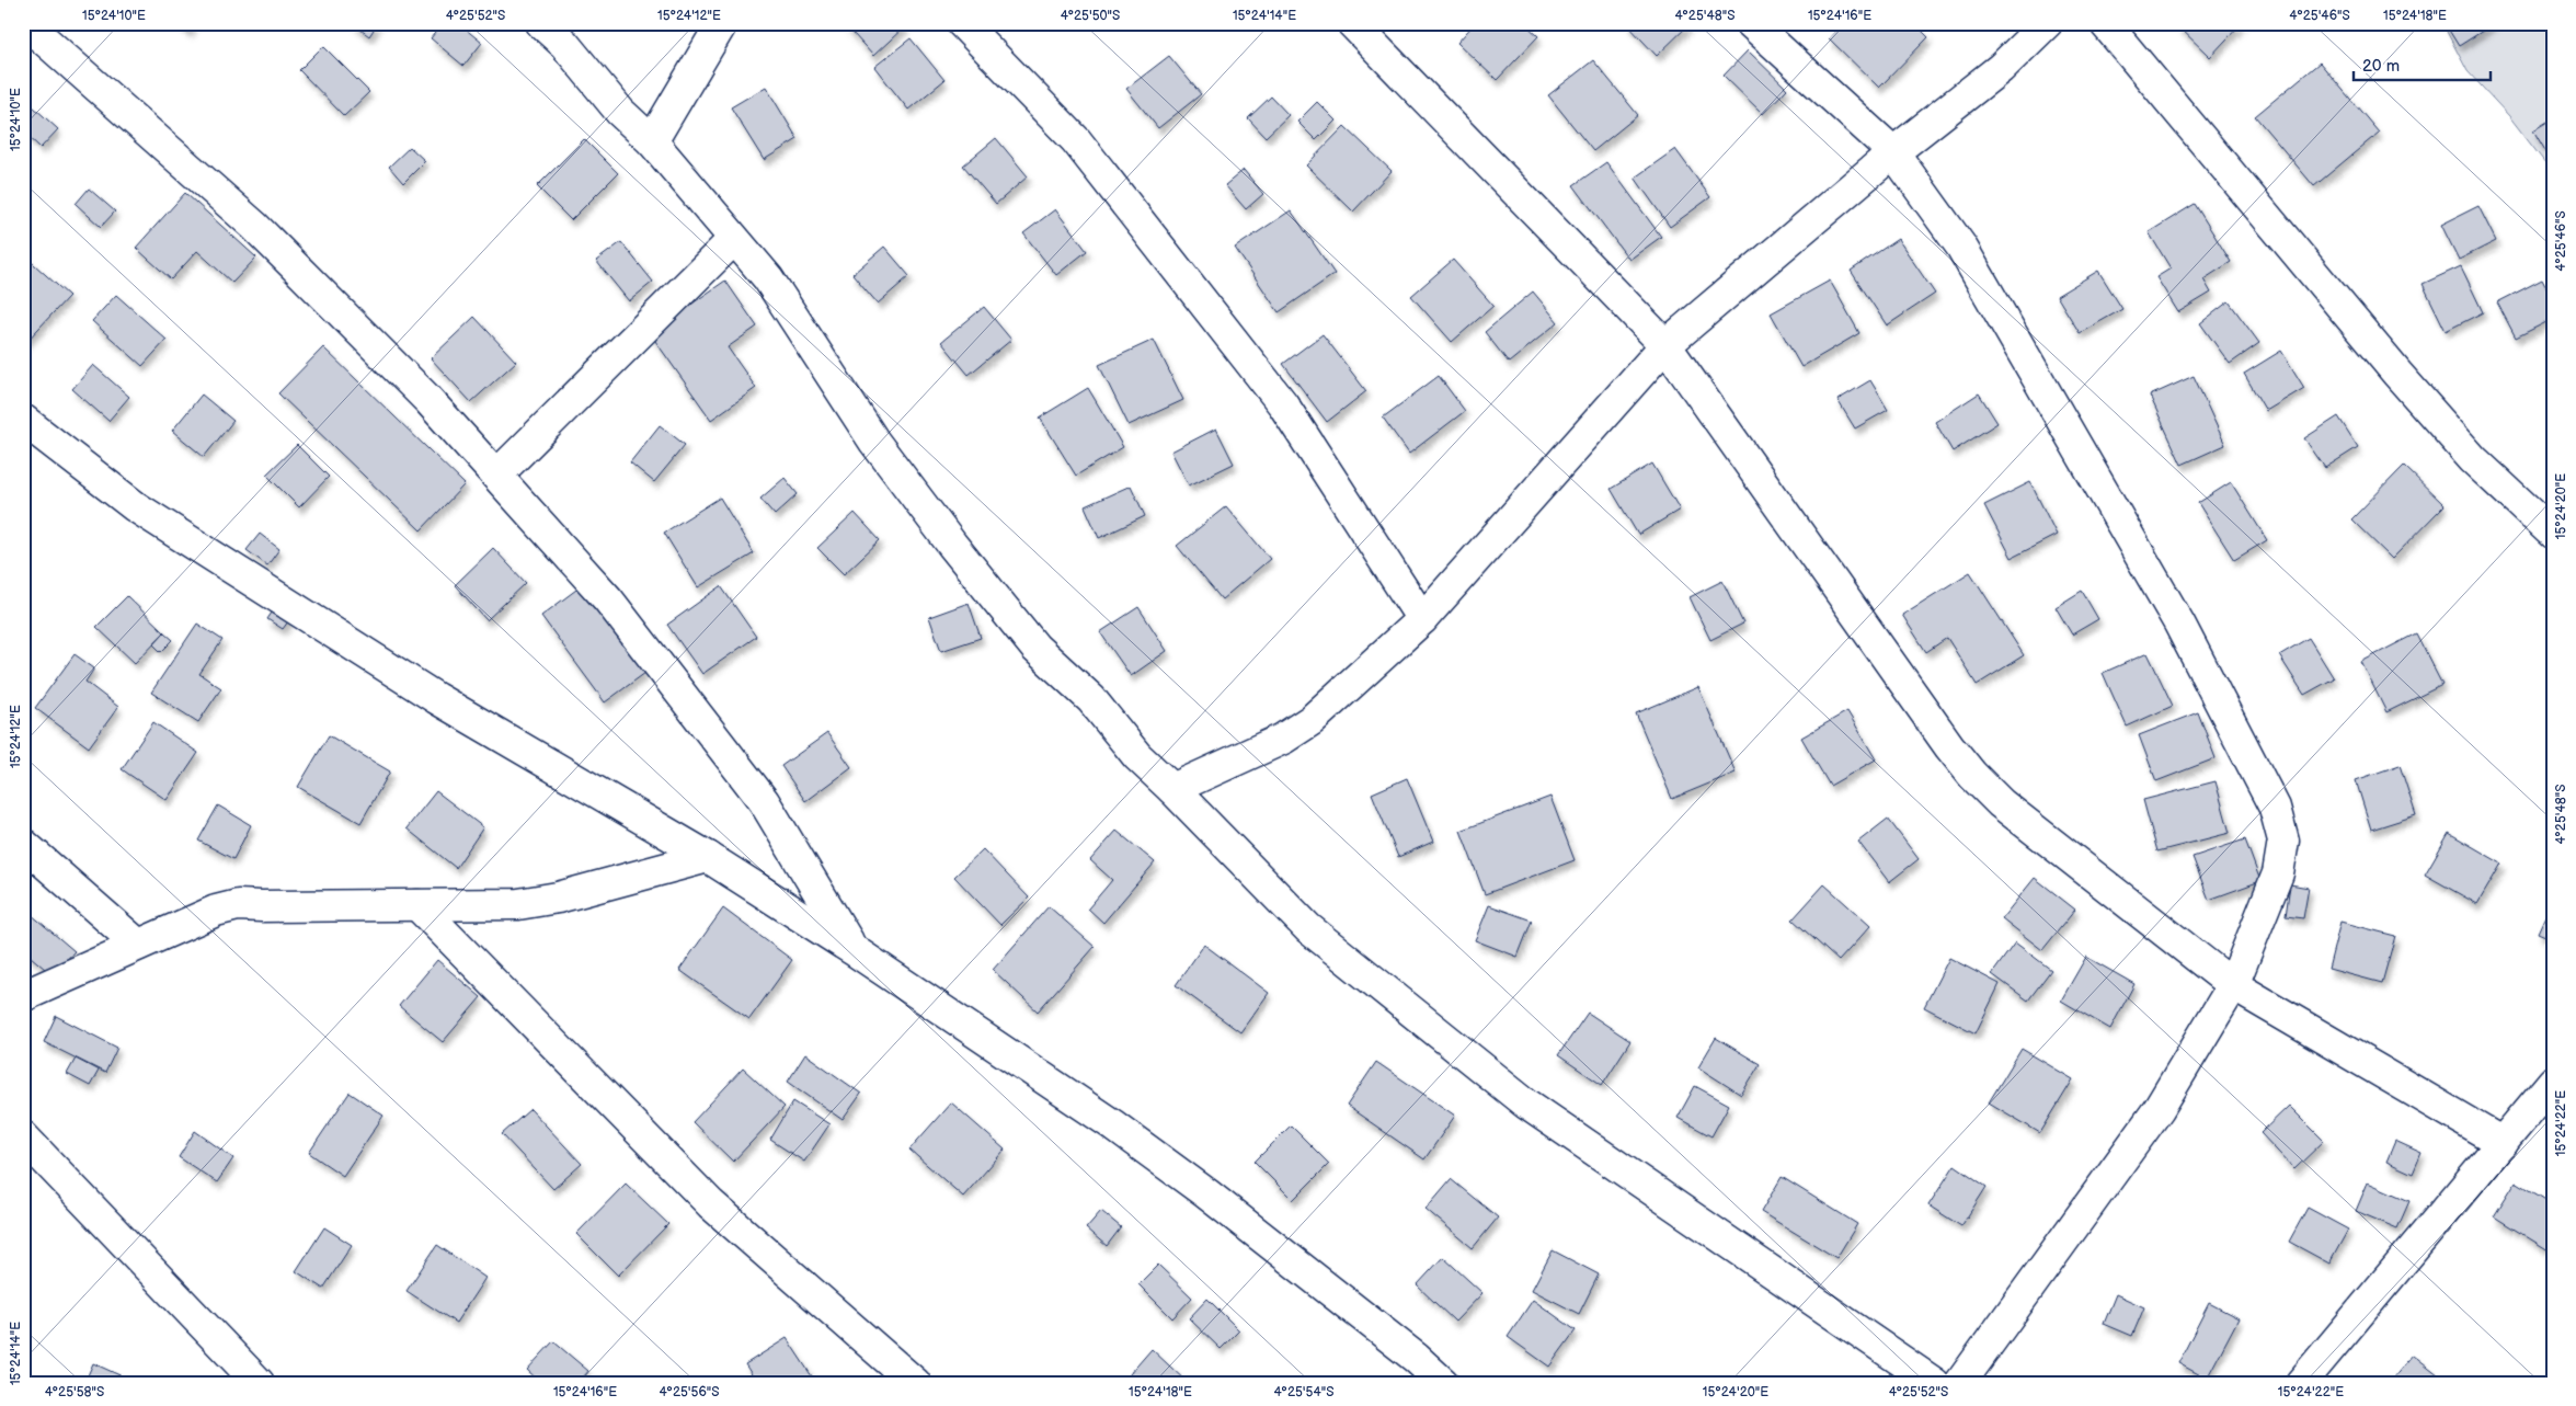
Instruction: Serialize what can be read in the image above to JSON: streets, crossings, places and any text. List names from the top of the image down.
{
  "scale_bar": "20 m",
  "coordinates": [
    "15°24'10\"E",
    "4°25'52\"S",
    "15°24'12\"E",
    "4°25'50\"S",
    "15°24'14\"E",
    "4°25'48\"S",
    "15°24'16\"E",
    "4°25'46\"S",
    "15°24'18\"E",
    "15°24'20\"E",
    "15°24'22\"E",
    "4°25'58\"S",
    "4°25'56\"S",
    "4°25'54\"S"
  ]
}
